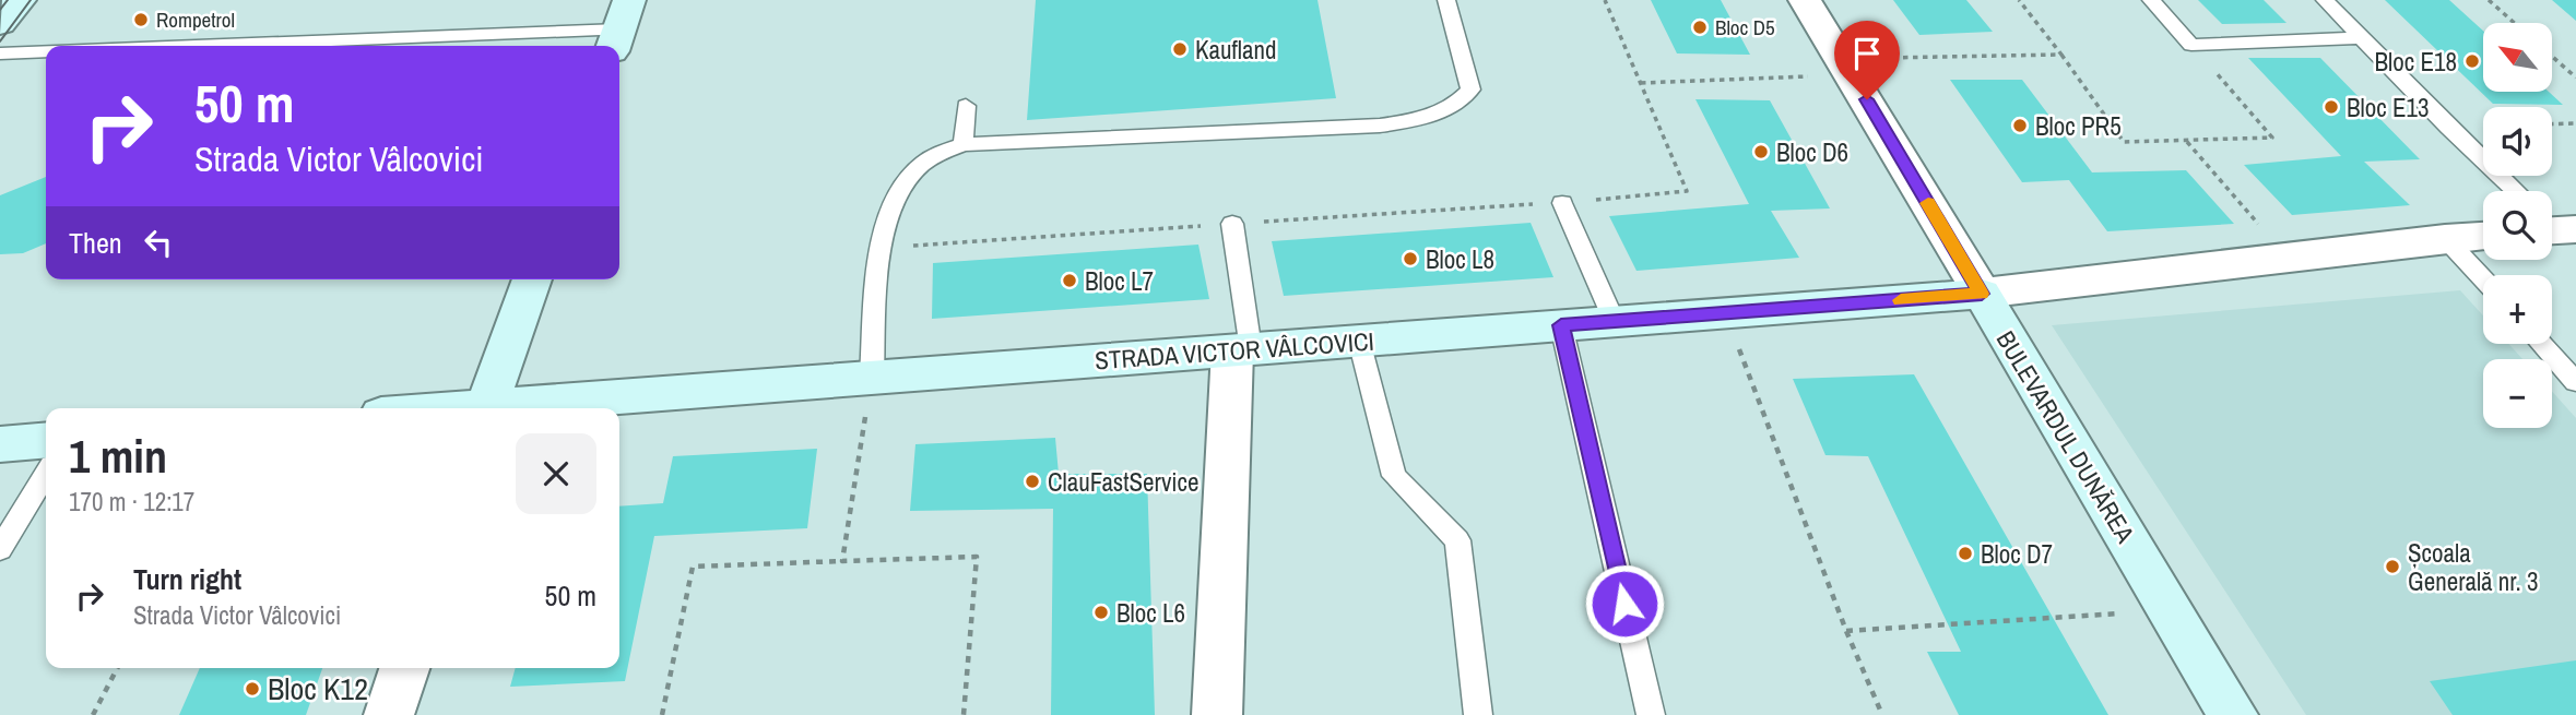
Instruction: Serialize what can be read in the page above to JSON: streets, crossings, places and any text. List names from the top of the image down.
{
  "streets": {
    "street": ["STRADA VICTOR VÂLCOVICI", "BULEVARDUL DUNĂREA"]
  },
  "crossings": [
    ["STRADA VICTOR VÂLCOVICI", "BULEVARDUL DUNĂREA"]
  ],
  "places": [
    "Rompetrol",
    "Bloc D5",
    "Kaufland",
    "Bloc E18",
    "Bloc E13",
    "Bloc PR5",
    "Bloc D6",
    "Bloc L8",
    "Bloc L7",
    "ClauFastService",
    "Bloc D7",
    "Școala Generală nr. 3",
    "Bloc L6",
    "Bloc K12"
  ],
  "north": "top left",
  "page": {
    "map_buttons": ["+", "−"],
    "turn": ["50 m", "Strada Victor Vâlcovici"],
    "then": "Then",
    "heading": ["1 min", "170 m · 12:17"],
    "list": [
      {
        "name": "Turn right",
        "note": "Strada Victor Vâlcovici",
        "value": "50 m"
      }
    ]
  }
}
